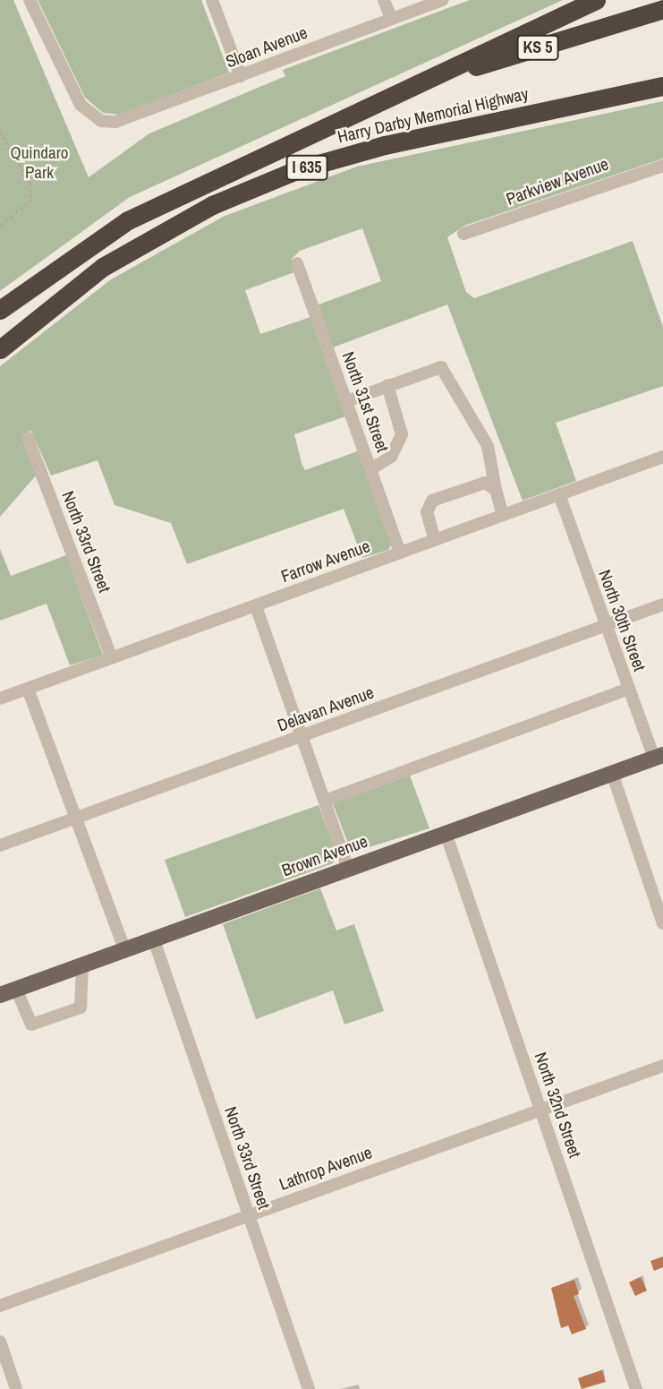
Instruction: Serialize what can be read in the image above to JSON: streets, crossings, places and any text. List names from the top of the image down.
{
  "streets": {
    "highway": ["KS 5", "Harry Darby Memorial Highway", "I 635"],
    "main road": ["Brown Avenue"],
    "street": [
      "Sloan Avenue",
      "Parkview Avenue",
      "North 31st Street",
      "North 33rd Street",
      "Farrow Avenue",
      "North 30th Street",
      "Delavan Avenue",
      "North 32nd Street",
      "Lathrop Avenue"
    ]
  },
  "crossings": [
    ["KS 5", "Harry Darby Memorial Highway"],
    ["North 31st Street", "Farrow Avenue"],
    ["North 33rd Street", "Farrow Avenue"],
    ["North 33rd Street", "Brown Avenue"],
    ["North 33rd Street", "Lathrop Avenue"],
    ["Farrow Avenue", "North 30th Street"],
    ["North 30th Street", "Delavan Avenue"],
    ["North 30th Street", "Brown Avenue"],
    ["Brown Avenue", "North 32nd Street"],
    ["North 32nd Street", "Lathrop Avenue"]
  ],
  "parks": ["Quindaro Park"]
}
